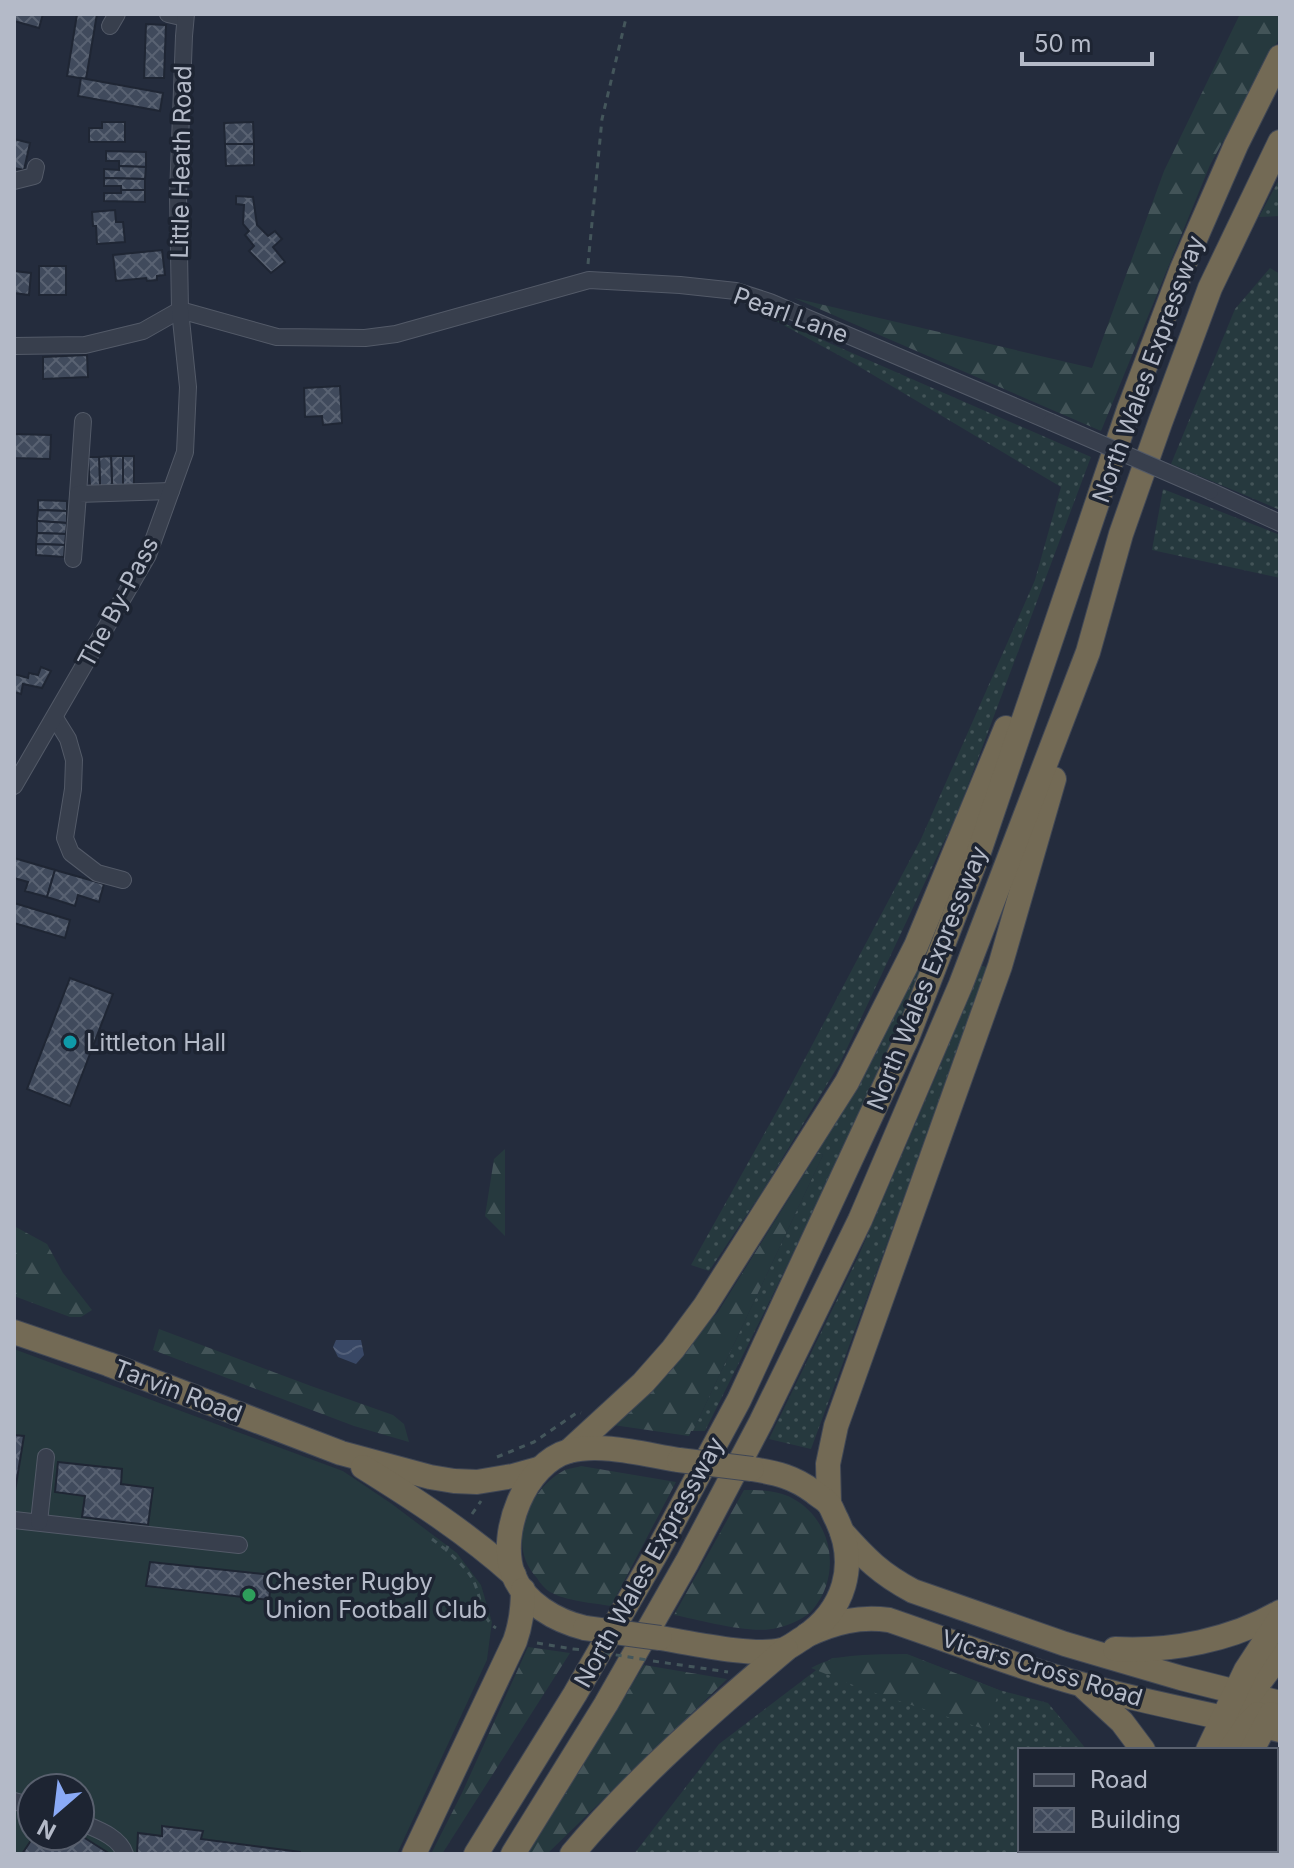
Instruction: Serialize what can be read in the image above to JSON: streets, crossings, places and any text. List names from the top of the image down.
{
  "streets": {
    "highway": ["North Wales Expressway", "Tarvin Road", "Vicars Cross Road"],
    "street": ["Little Heath Road", "Pearl Lane", "The By-Pass"]
  },
  "crossings": [
    ["Little Heath Road", "Pearl Lane"],
    ["Little Heath Road", "The By-Pass"],
    ["Pearl Lane", "The By-Pass"]
  ],
  "places": ["Littleton Hall", "Chester Rugby Union Football Club"],
  "legend": ["Road", "Building"],
  "scale_bar": "50 m",
  "north": "bottom left"
}
